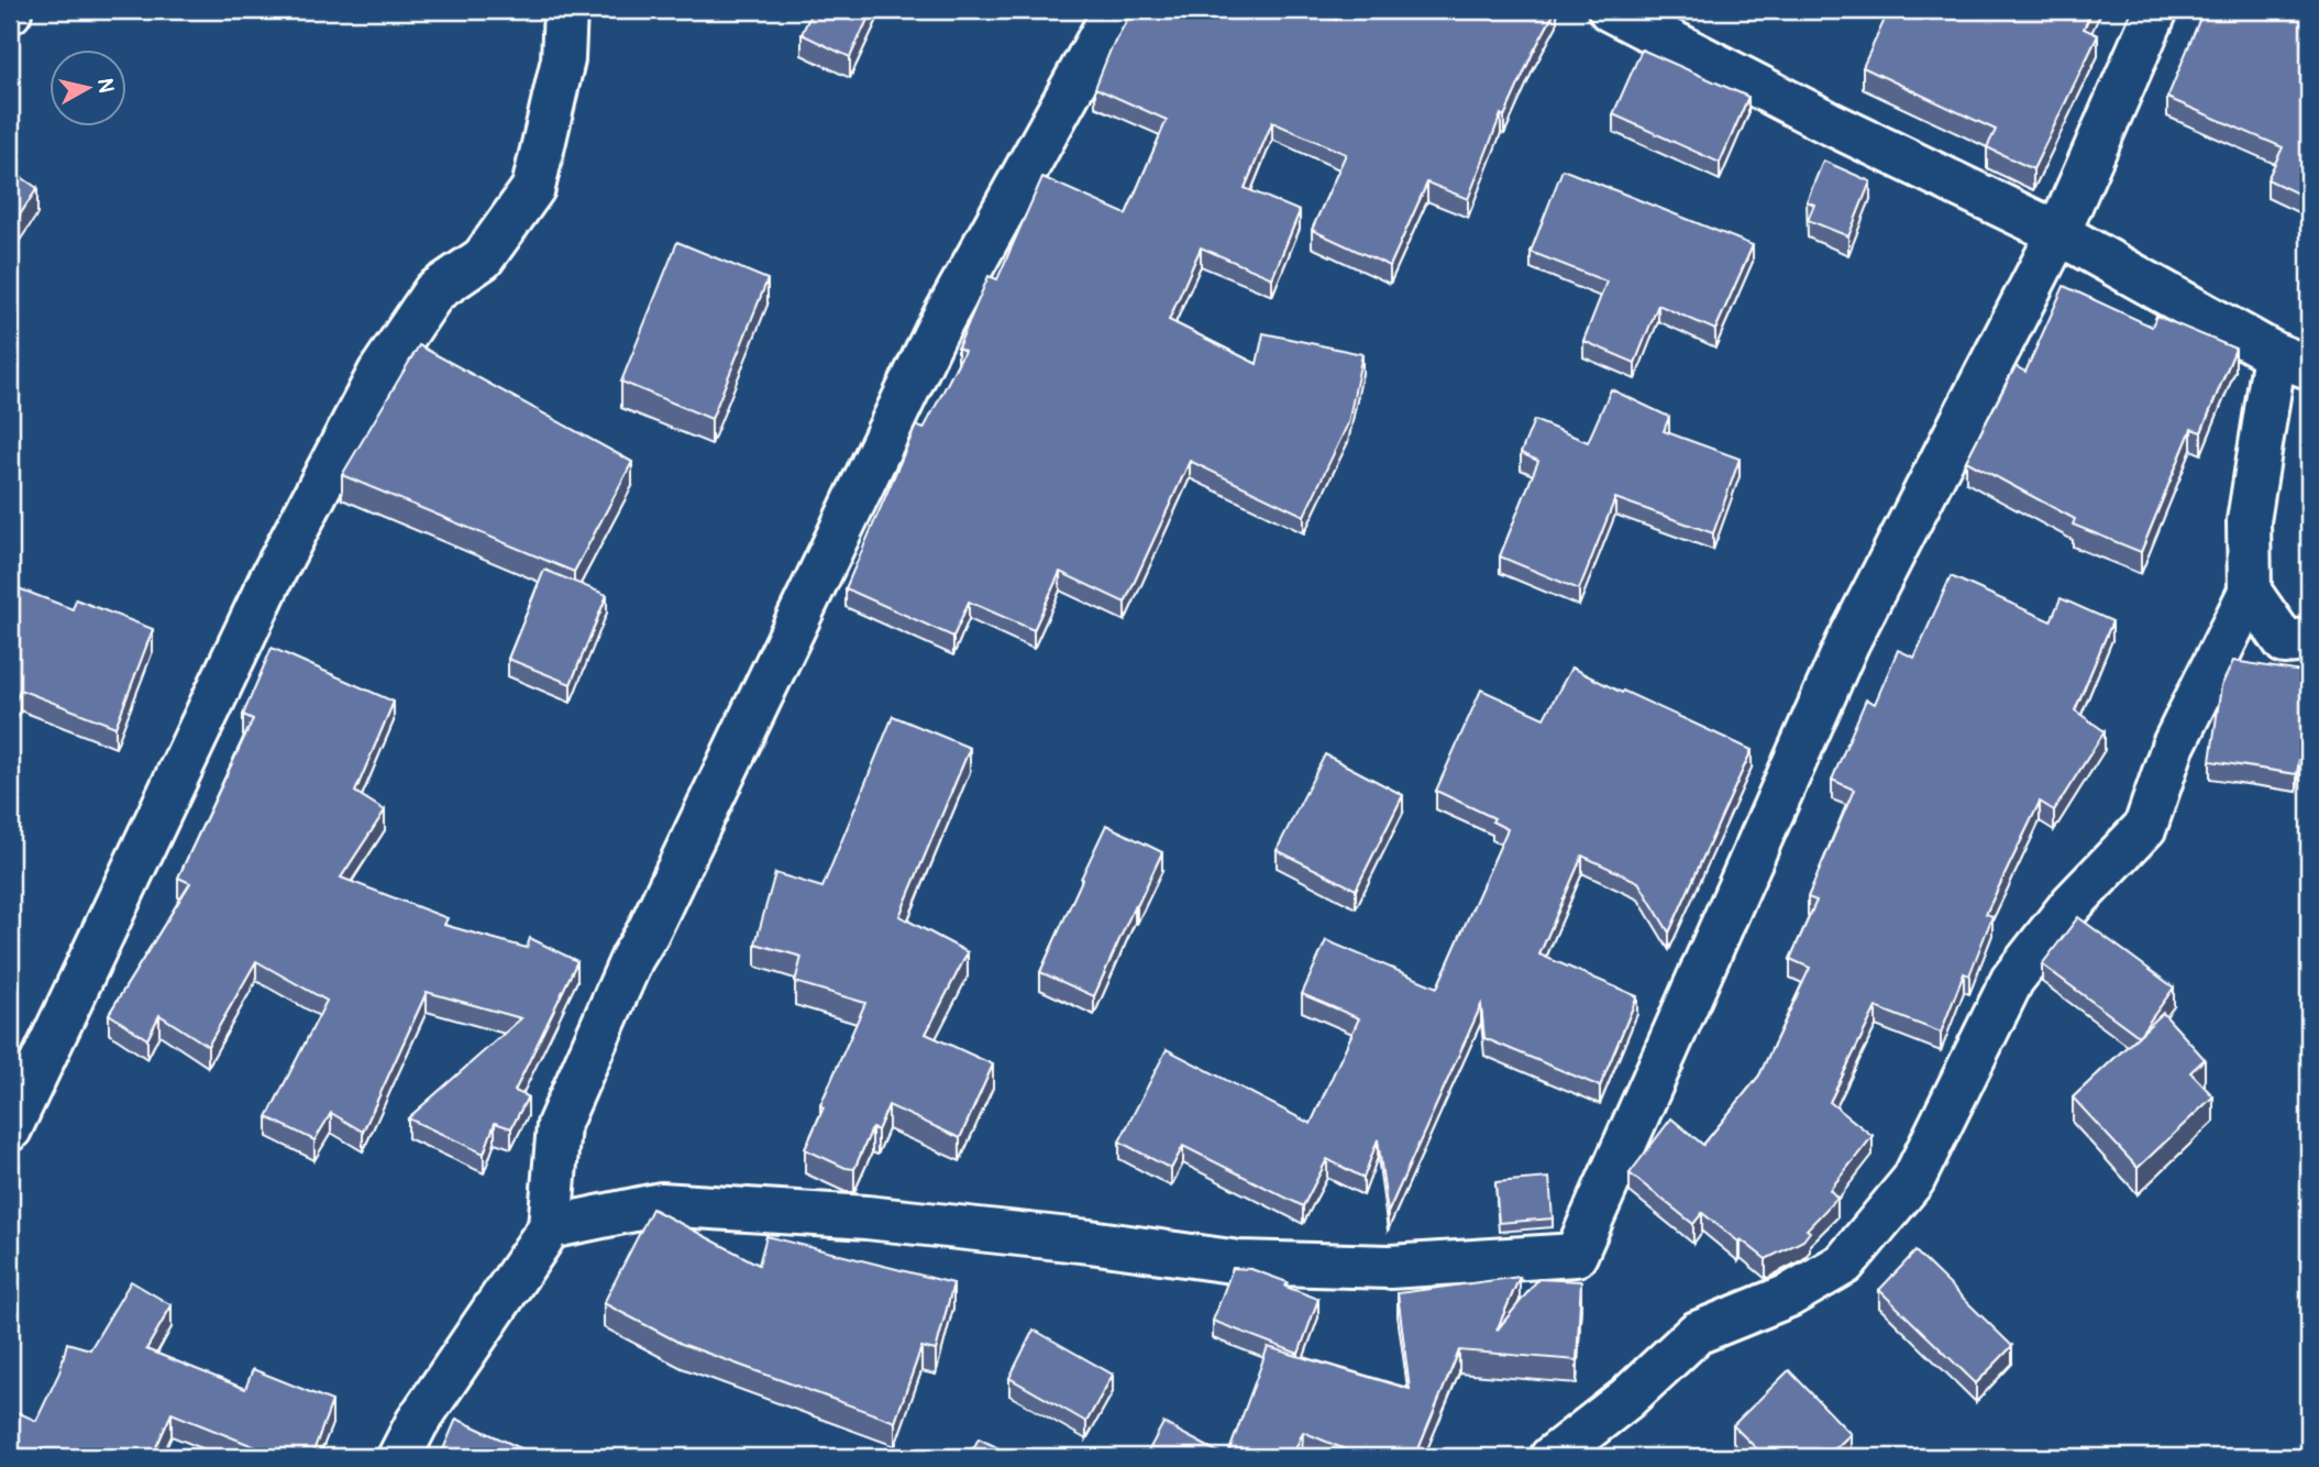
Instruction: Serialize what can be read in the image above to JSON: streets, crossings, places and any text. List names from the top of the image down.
{
  "north": "right"
}
